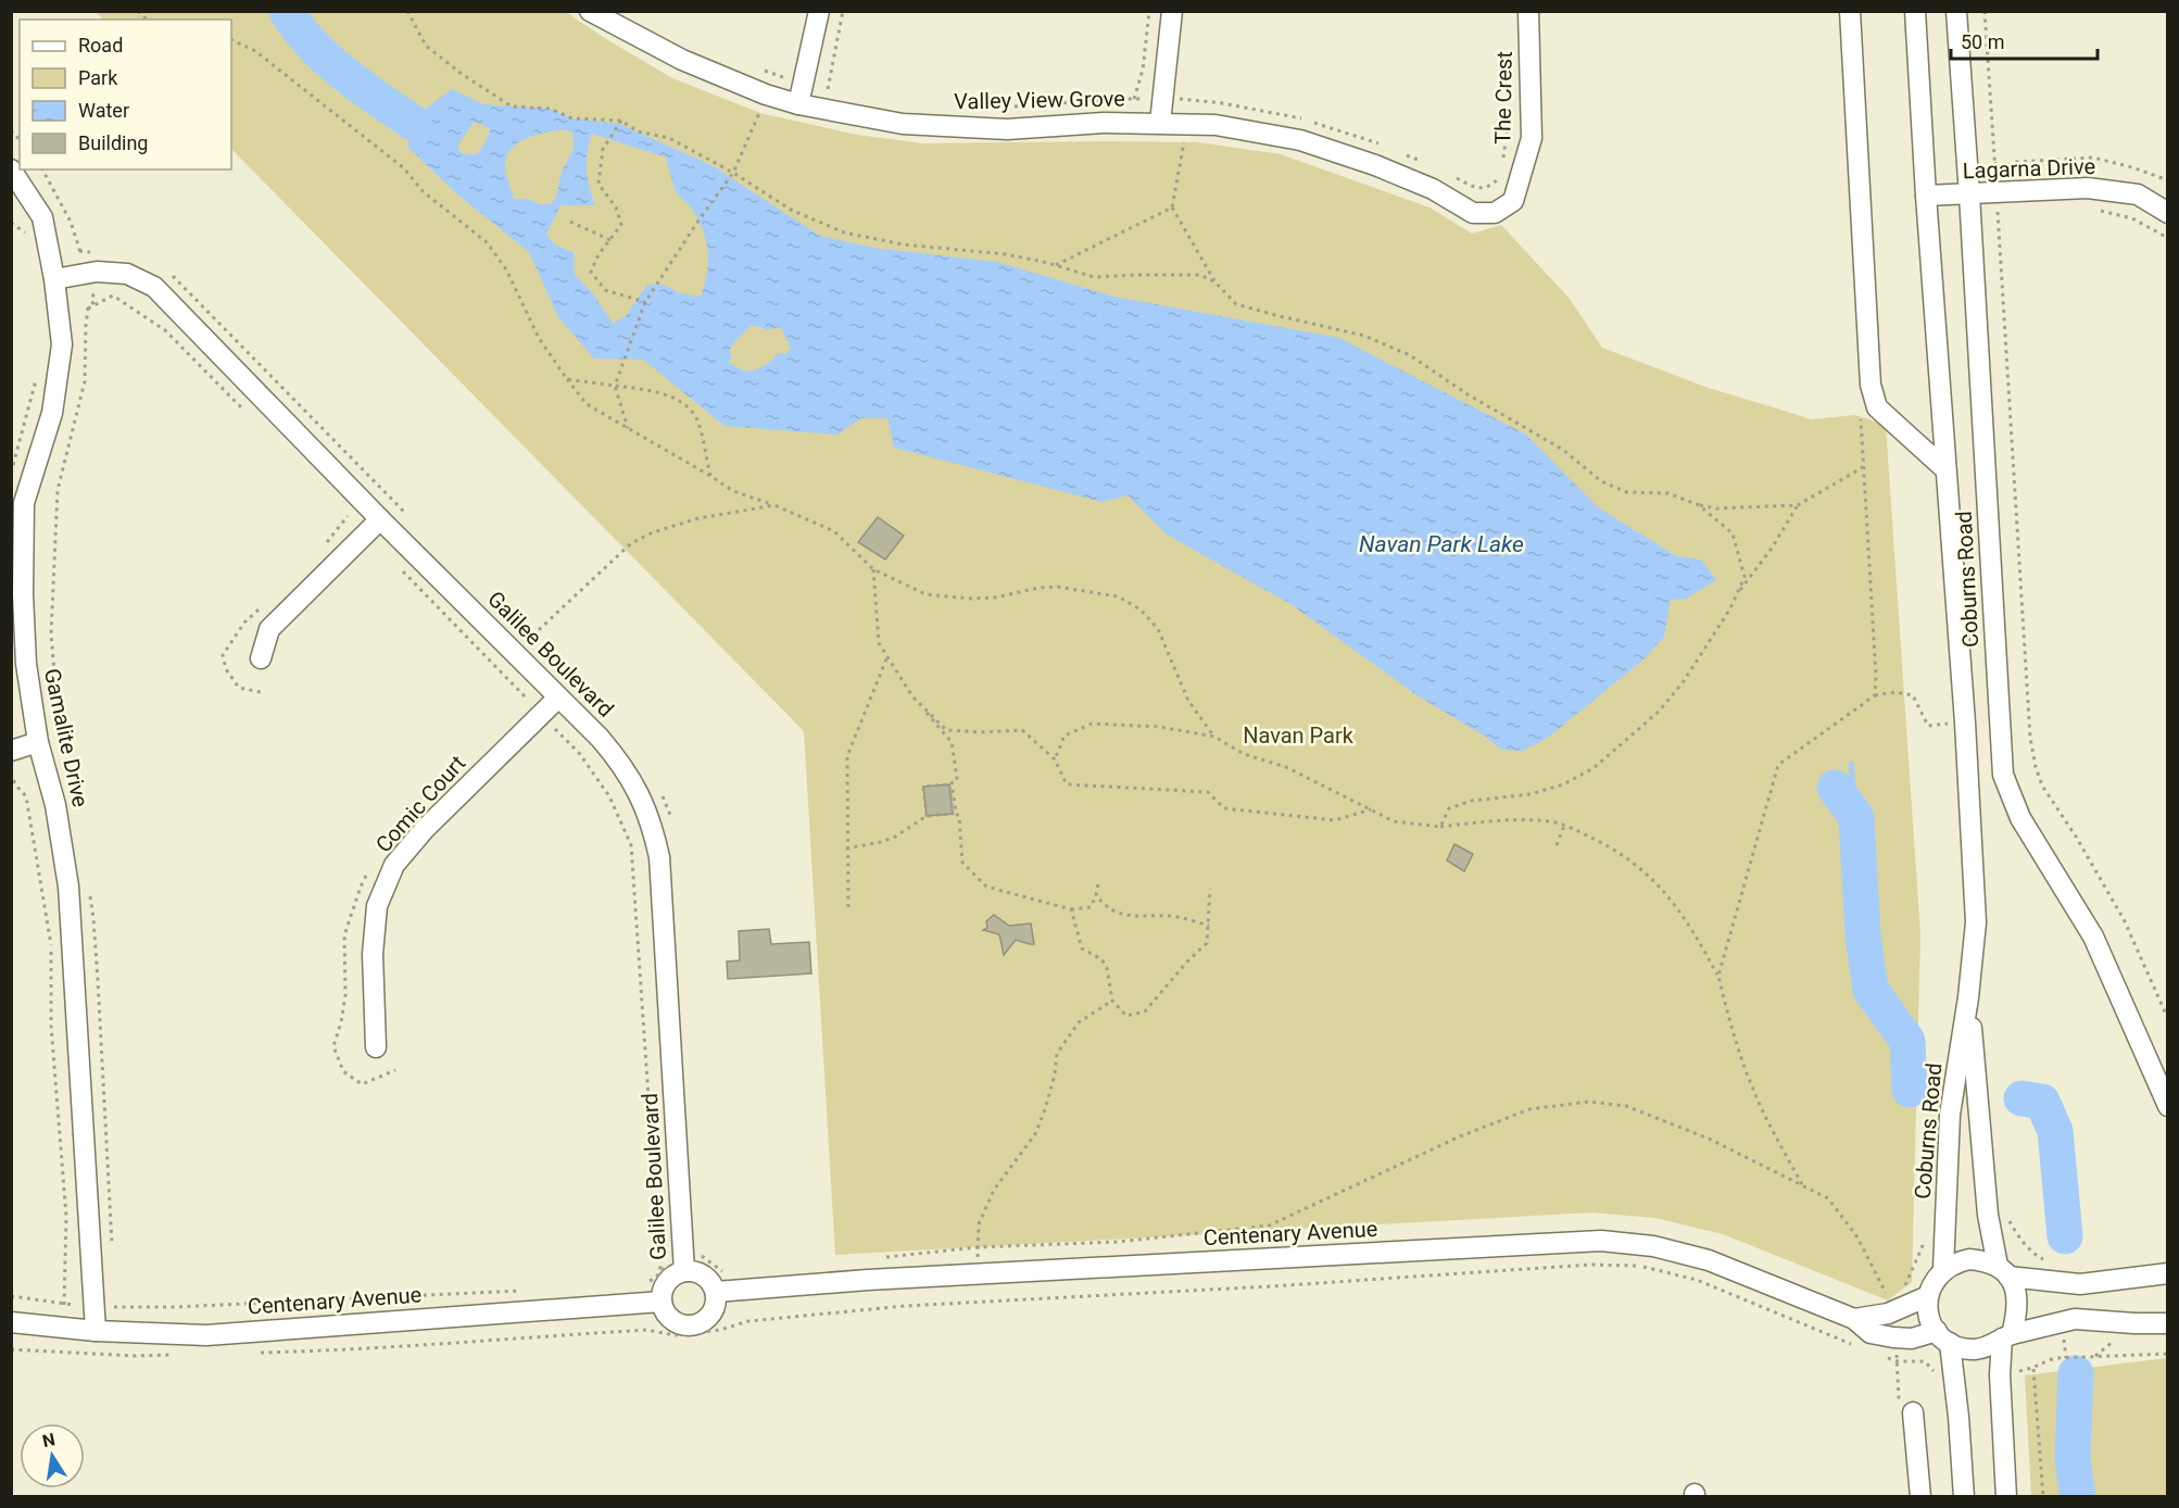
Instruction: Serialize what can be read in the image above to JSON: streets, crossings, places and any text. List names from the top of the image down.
{
  "streets": {
    "street": [
      "The Crest",
      "Valley View Grove",
      "Lagarna Drive",
      "Coburns Road",
      "Galilee Boulevard",
      "Gamalite Drive",
      "Comic Court",
      "Centenary Avenue"
    ]
  },
  "crossings": [
    ["The Crest", "Valley View Grove"],
    ["Lagarna Drive", "Coburns Road"],
    ["Coburns Road", "Centenary Avenue"],
    ["Galilee Boulevard", "Gamalite Drive"],
    ["Galilee Boulevard", "Comic Court"],
    ["Galilee Boulevard", "Centenary Avenue"],
    ["Gamalite Drive", "Centenary Avenue"]
  ],
  "water": ["Navan Park Lake"],
  "parks": ["Navan Park"],
  "legend": [
    "Road",
    "Park",
    "Water",
    "Building"
  ],
  "scale_bar": "50 m",
  "north": "top"
}
